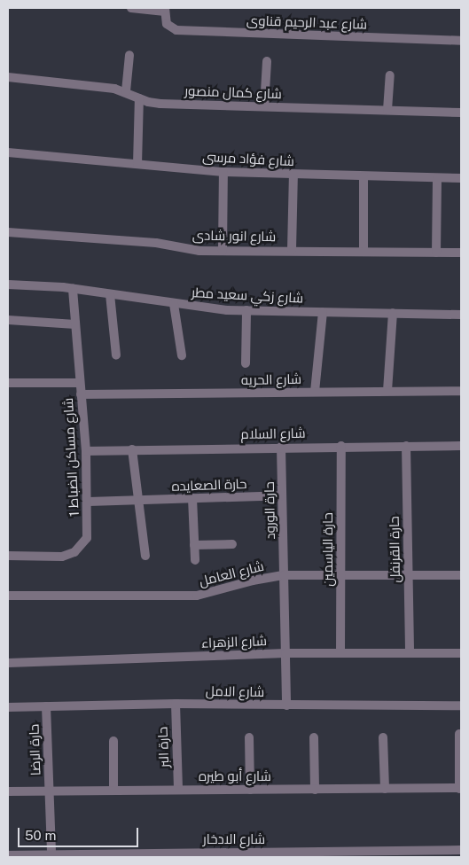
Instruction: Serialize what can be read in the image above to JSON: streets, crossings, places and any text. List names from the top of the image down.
{
  "streets": {
    "street": [
      "شارع عبد الرحيم قناوى",
      "شارع كمال منصور",
      "شارع فؤاد مرسى",
      "شارع انور شادى",
      "شارع زكي سعيد مطر",
      "شارع الحريه",
      "شارع السلام",
      "شارع مساكن الضباط 1",
      "حارة الصعايده",
      "حارة الورود",
      "حارة الياسمين",
      "حارة القرنفل",
      "شارع العامل",
      "شارع الزهراء",
      "شارع الامل",
      "حارة البر",
      "حارة الرضا",
      "شارع أبو طيره",
      "شارع الادخار"
    ]
  },
  "crossings": [
    ["شارع زكي سعيد مطر", "شارع مساكن الضباط 1"],
    ["شارع الحريه", "شارع مساكن الضباط 1"],
    ["شارع السلام", "شارع مساكن الضباط 1"],
    ["شارع السلام", "حارة الورود"],
    ["شارع السلام", "حارة الياسمين"],
    ["شارع السلام", "حارة القرنفل"],
    ["شارع مساكن الضباط 1", "حارة الصعايده"],
    ["حارة الصعايده", "حارة الورود"],
    ["حارة الورود", "شارع العامل"],
    ["حارة الورود", "شارع الزهراء"],
    ["حارة الورود", "شارع الامل"],
    ["حارة الياسمين", "شارع العامل"],
    ["حارة الياسمين", "شارع الزهراء"],
    ["حارة القرنفل", "شارع العامل"],
    ["حارة القرنفل", "شارع الزهراء"],
    ["شارع الامل", "حارة البر"],
    ["شارع الامل", "حارة الرضا"],
    ["حارة البر", "شارع أبو طيره"],
    ["حارة الرضا", "شارع أبو طيره"],
    ["حارة الرضا", "شارع الادخار"]
  ],
  "scale_bar": "50 m"
}
